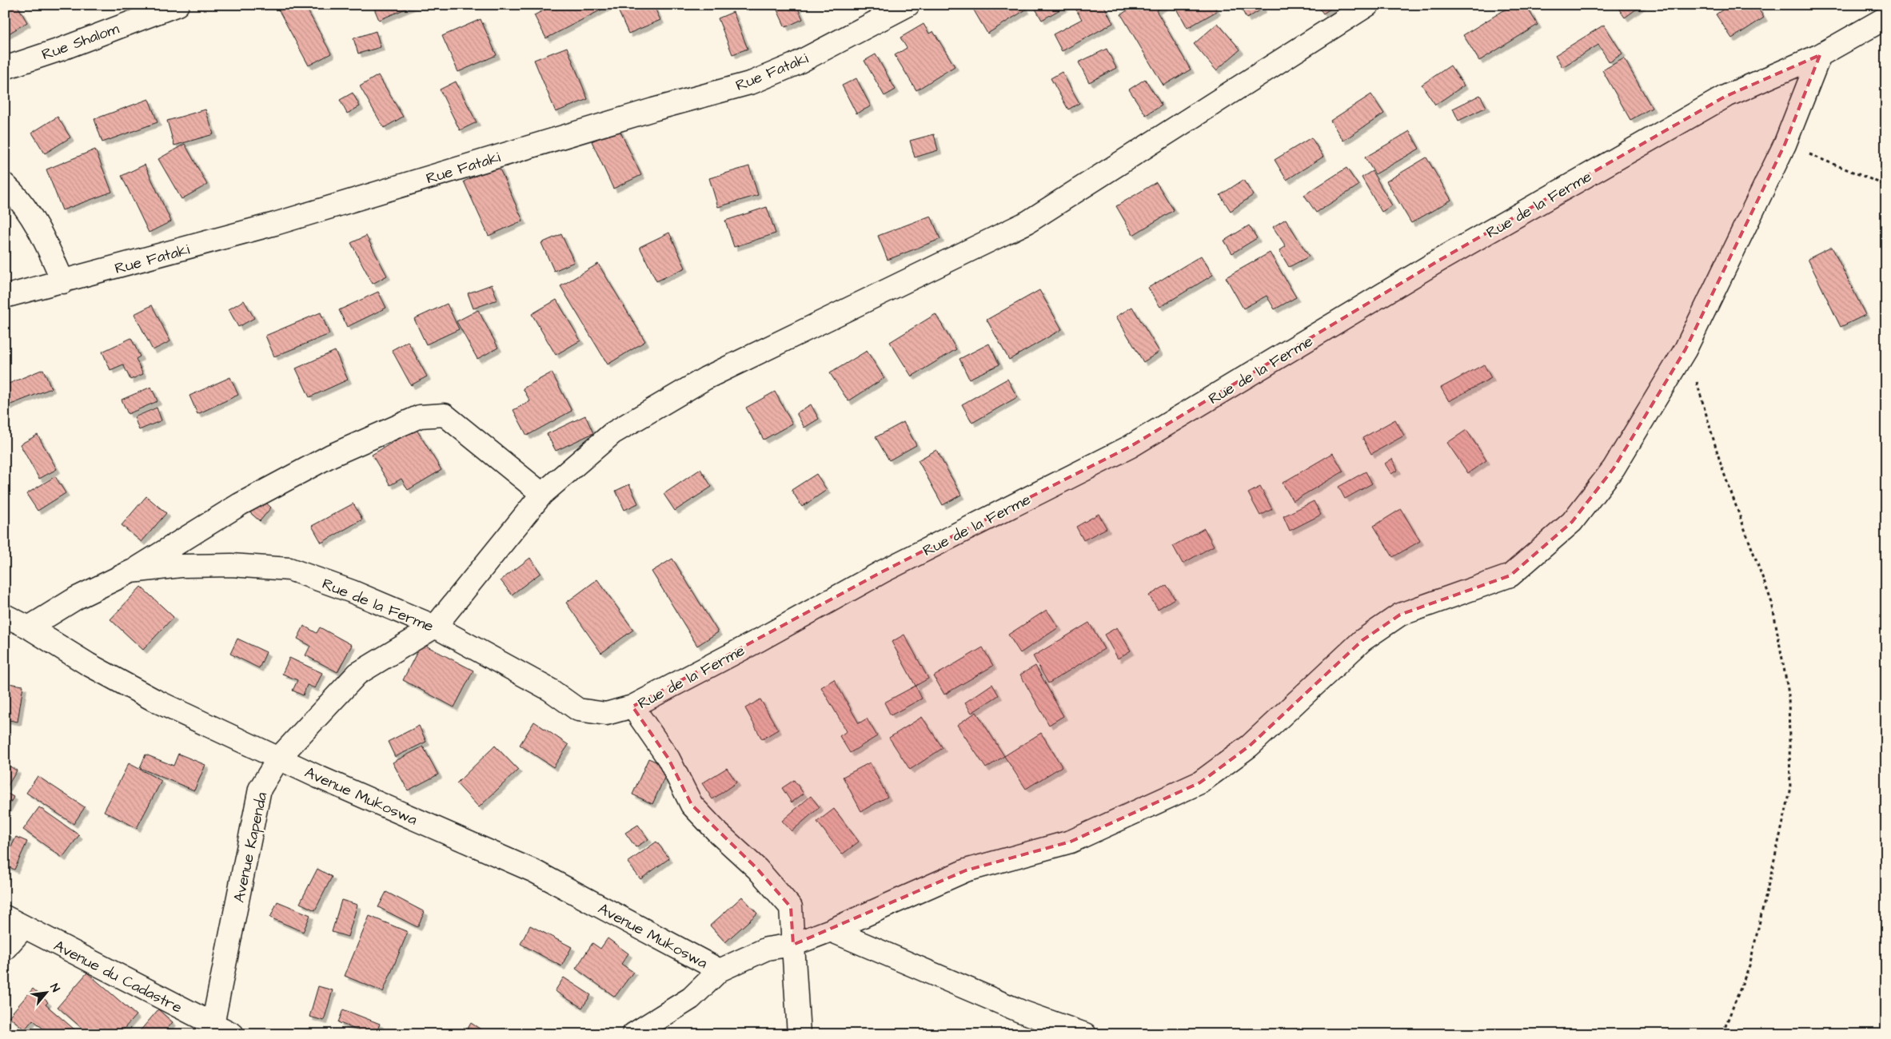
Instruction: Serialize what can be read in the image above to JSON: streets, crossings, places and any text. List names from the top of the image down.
{
  "streets": {
    "street": [
      "Rue Shalom",
      "Rue Fataki",
      "Rue de la Ferme",
      "Avenue Mukoswa",
      "Avenue Kapenda",
      "Avenue du Cadastre"
    ]
  },
  "crossings": [
    ["Rue de la Ferme", "Avenue Mukoswa"],
    ["Rue de la Ferme", "Avenue Kapenda"],
    ["Avenue Mukoswa", "Avenue Kapenda"],
    ["Avenue Kapenda", "Avenue du Cadastre"]
  ],
  "north": "top right"
}
